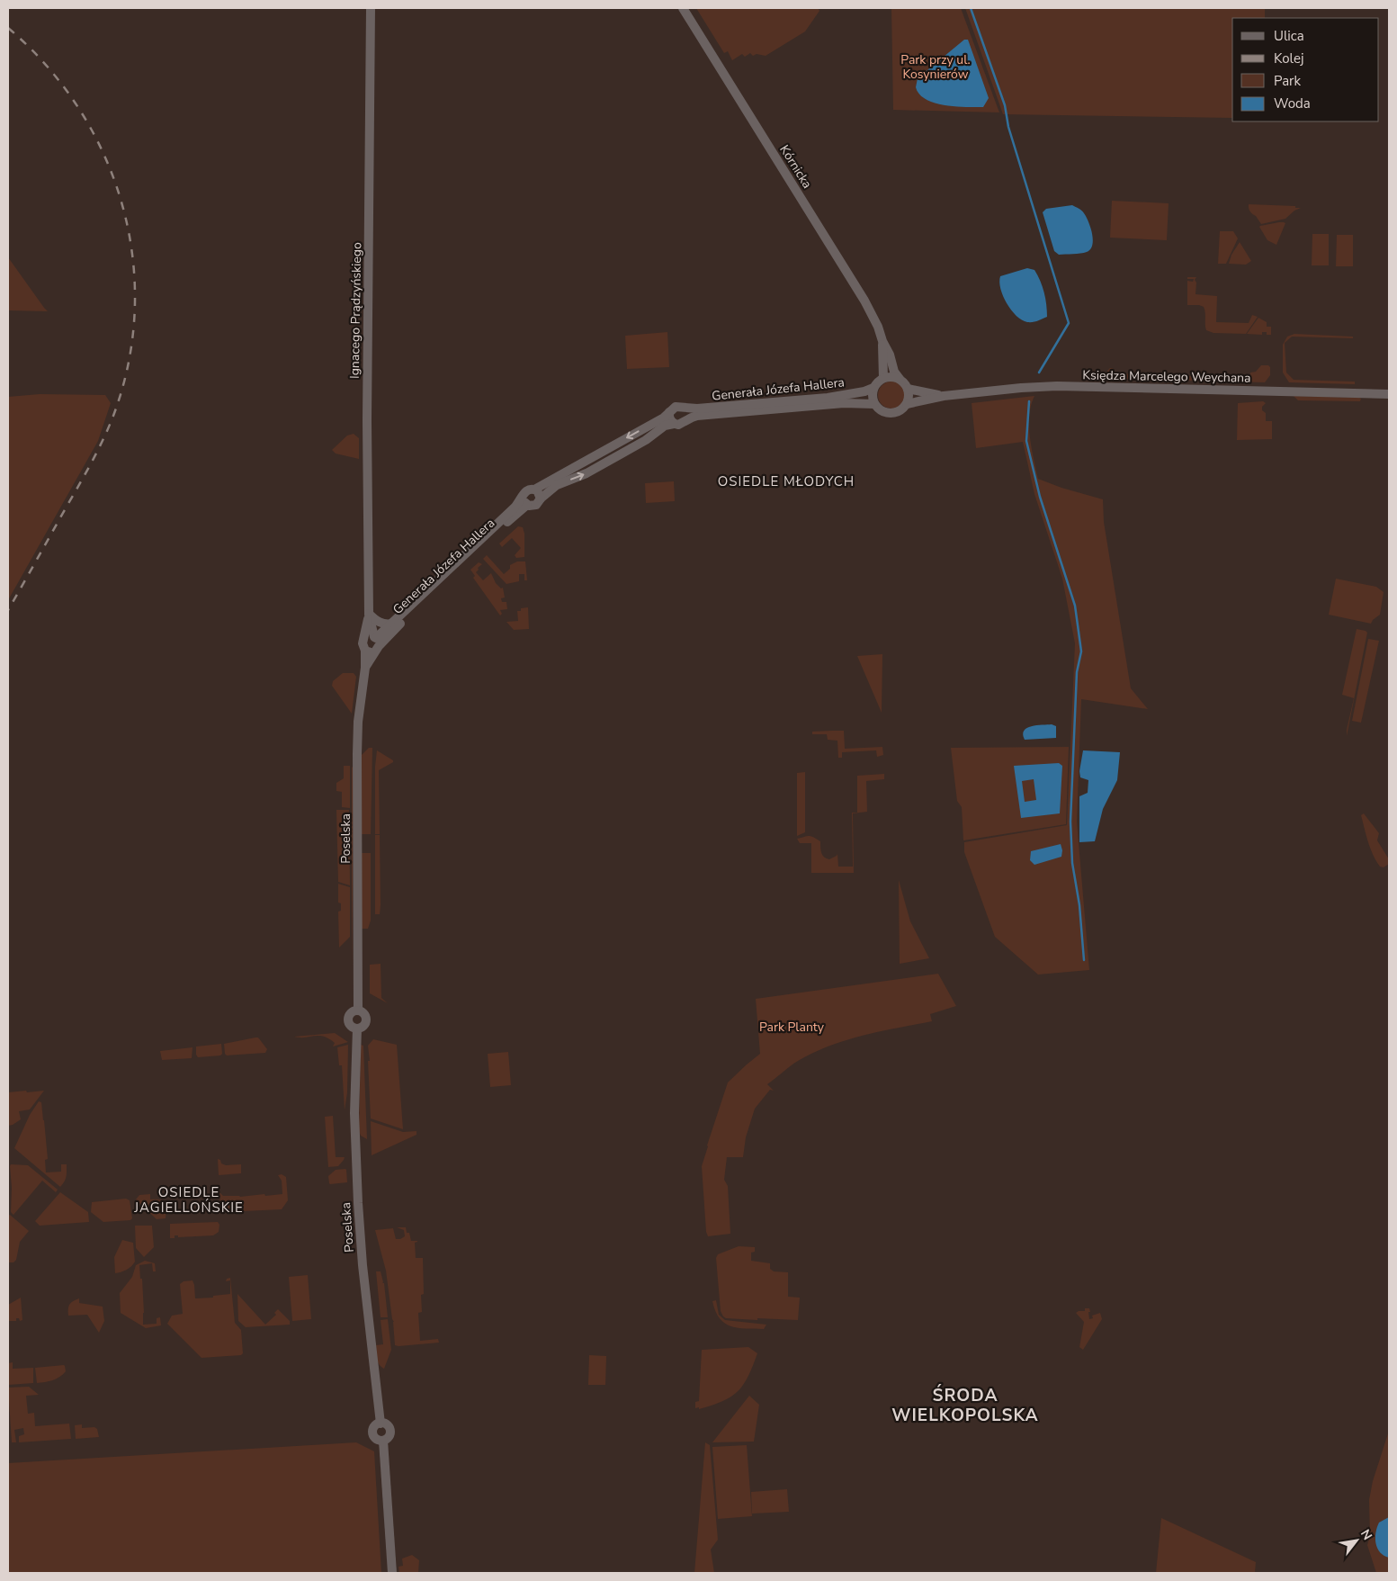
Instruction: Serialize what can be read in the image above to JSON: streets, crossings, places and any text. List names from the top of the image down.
{
  "streets": {
    "street": [
      "Kórnicka",
      "Ignacego Prądzyńskiego",
      "Księdza Marcelego Weychana",
      "Generała Józefa Hallera",
      "Poselska"
    ]
  },
  "crossings": [
    ["Kórnicka", "Księdza Marcelego Weychana"],
    ["Kórnicka", "Generała Józefa Hallera"],
    ["Ignacego Prądzyńskiego", "Generała Józefa Hallera"],
    ["Ignacego Prądzyńskiego", "Poselska"],
    ["Księdza Marcelego Weychana", "Generała Józefa Hallera"],
    ["Generała Józefa Hallera", "Poselska"]
  ],
  "districts": ["OSIEDLE MŁODYCH", "OSIEDLE JAGIELLOŃSKIE", "ŚRODA WIELKOPOLSKA"],
  "parks": ["Park przy ul. Kosynierów", "Park Planty"],
  "legend": [
    "Ulica",
    "Kolej",
    "Park",
    "Woda"
  ],
  "north": "top right"
}
